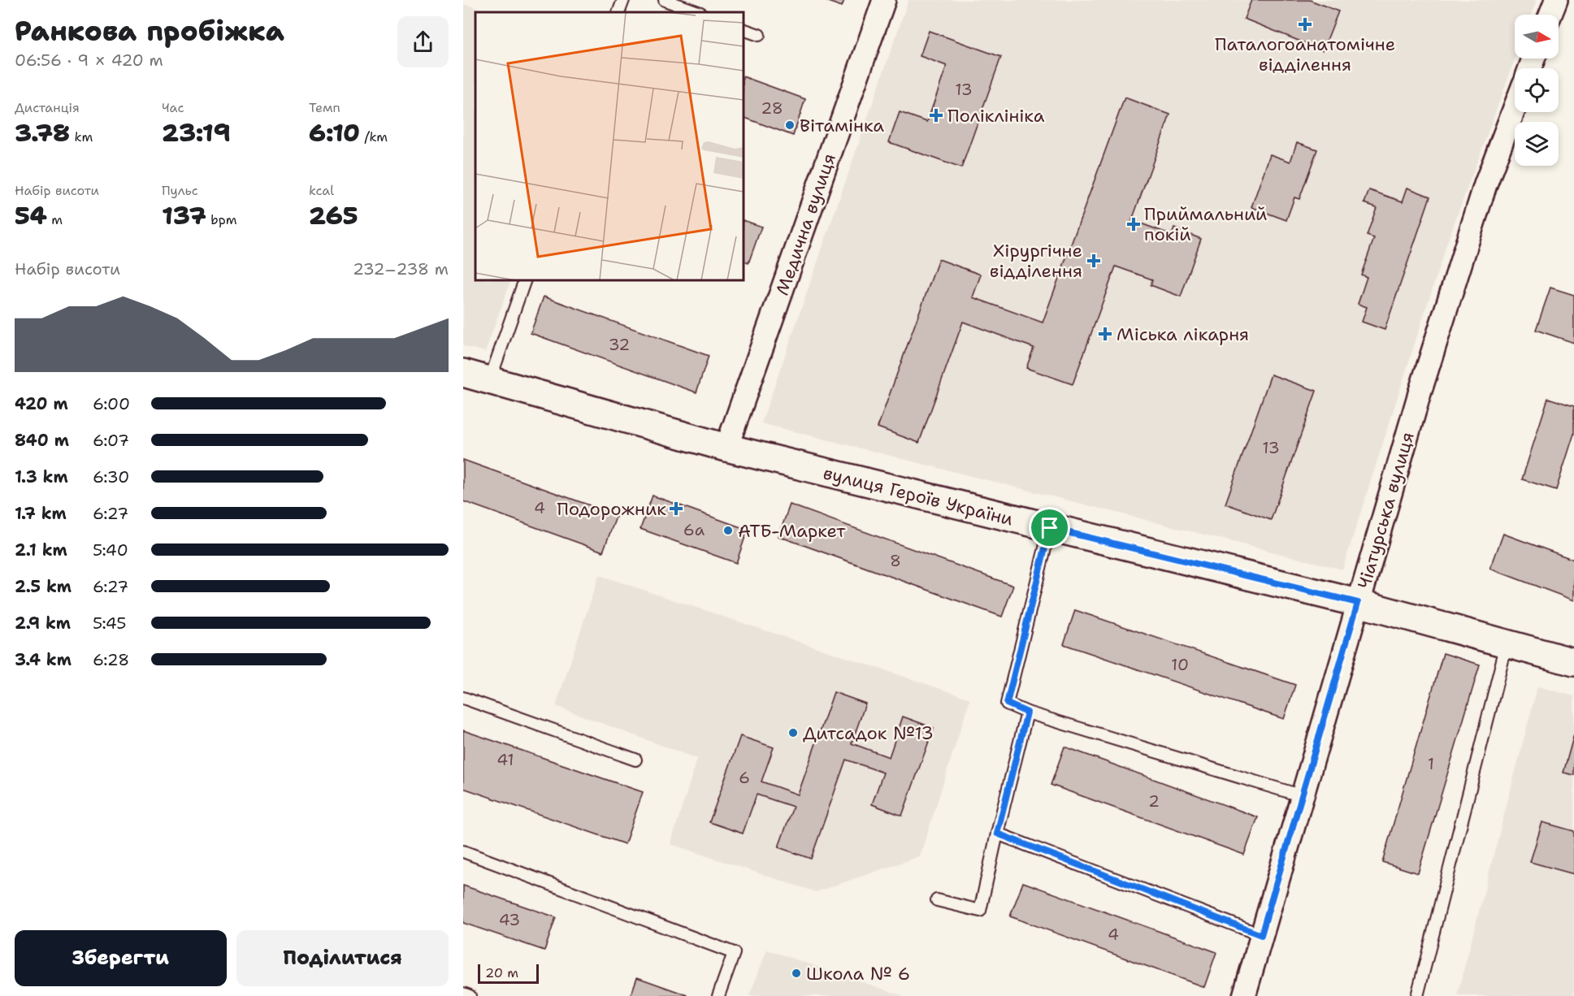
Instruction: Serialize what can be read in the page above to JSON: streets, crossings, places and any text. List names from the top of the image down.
{
  "streets": {
    "street": ["Медична вулиця", "вулиця Героїв України", "Чіатурська вулиця"]
  },
  "crossings": [
    ["Медична вулиця", "вулиця Героїв України"],
    ["вулиця Героїв України", "Чіатурська вулиця"]
  ],
  "places": {
    "health": [
      "Паталогоанатомічне відділення",
      "Поліклініка",
      "Приймальний покій",
      "Хірургічне відділення",
      "Мiська лiкарня",
      "Подорожник"
    ],
    "other": [
      "Вітамінка",
      "АТБ-Маркет",
      "Дитсадок №13",
      "Школа № 6"
    ]
  },
  "house_numbers": [
    "13",
    "28",
    "32",
    "13",
    "4",
    "6а",
    "8",
    "10",
    "41",
    "1",
    "6",
    "2",
    "43",
    "4"
  ],
  "scale_bar": "20 m",
  "north": "right",
  "page": {
    "heading": ["Ранкова пробіжка", "06:56 · 9 × 420 m"],
    "stats": [
      ["Дистанція", "3.78 km"],
      ["Час", "23:19"],
      ["Темп", "6:10 /km"],
      ["Набір висоти", "54 m"],
      ["Пульс", "137 bpm"],
      ["kcal", "265"]
    ],
    "chart": ["Набір висоти", "232–238 m"],
    "list": [
      {
        "name": "420 m",
        "note": "6:00"
      },
      {
        "name": "840 m",
        "note": "6:07"
      },
      {
        "name": "1.3 km",
        "note": "6:30"
      },
      {
        "name": "1.7 km",
        "note": "6:27"
      },
      {
        "name": "2.1 km",
        "note": "5:40"
      },
      {
        "name": "2.5 km",
        "note": "6:27"
      },
      {
        "name": "2.9 km",
        "note": "5:45"
      },
      {
        "name": "3.4 km",
        "note": "6:28"
      }
    ],
    "buttons": ["Зберегти", "Поділитися"],
    "scale": "20 m"
  }
}
